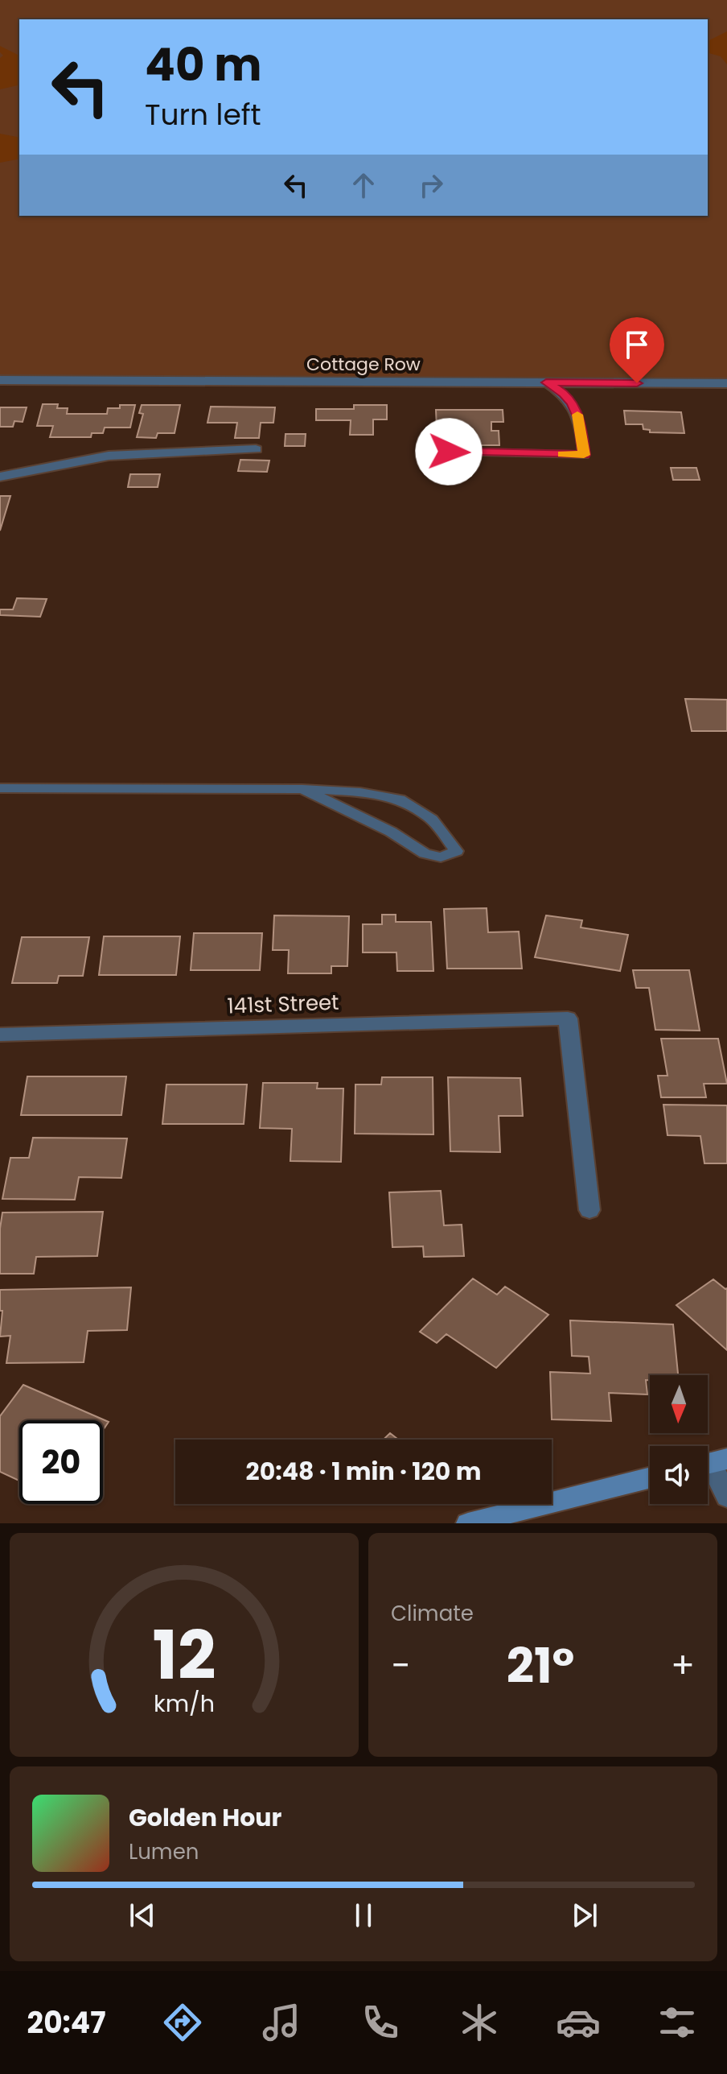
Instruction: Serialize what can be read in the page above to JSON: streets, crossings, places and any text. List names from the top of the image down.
{
  "streets": {
    "street": ["Cottage Row", "141st Street"]
  },
  "north": "bottom",
  "page": {
    "turn": ["40 m", "Turn left"],
    "limit": "20",
    "trip": "20:48 · 1 min · 120 m",
    "tile": "Climate",
    "heat": ["−", "21°", "+"],
    "song": ["Golden Hour", "Lumen"],
    "tabs": "20:47",
    "gauge": ["12", "km/h"]
  }
}
